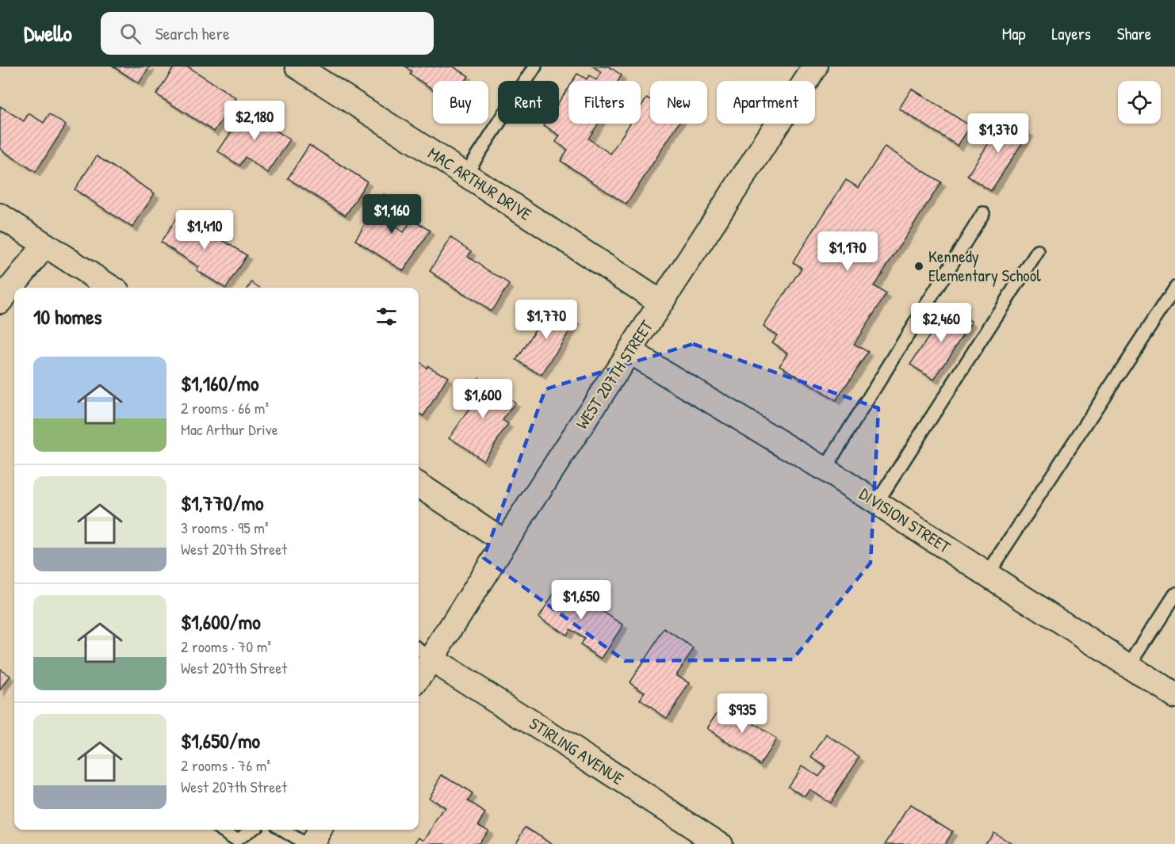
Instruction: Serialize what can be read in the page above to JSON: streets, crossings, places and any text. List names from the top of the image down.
{
  "streets": {
    "street": [
      "MAC ARTHUR DRIVE",
      "WEST 207TH STREET",
      "DIVISION STREET",
      "STIRLING AVENUE"
    ]
  },
  "crossings": [
    ["MAC ARTHUR DRIVE", "WEST 207TH STREET"],
    ["WEST 207TH STREET", "DIVISION STREET"],
    ["WEST 207TH STREET", "STIRLING AVENUE"]
  ],
  "places": ["Kennedy Elementary School"],
  "page": {
    "header": "Dwello",
    "search": "Search here",
    "nav": ["Map", "Layers", "Share"],
    "chip": [
      "Buy",
      "Rent",
      "Filters",
      "New",
      "Apartment"
    ],
    "price": [
      "$2,180",
      "$1,370",
      "$1,160",
      "$1,410",
      "$1,170",
      "$1,770",
      "$2,460",
      "$1,600",
      "$1,650",
      "$935"
    ],
    "heading": "10 homes",
    "list": [
      {
        "name": "$1,160/mo",
        "note": "2 rooms · 66 m² · Mac Arthur Drive"
      },
      {
        "name": "$1,770/mo",
        "note": "3 rooms · 95 m² · West 207th Street"
      },
      {
        "name": "$1,600/mo",
        "note": "2 rooms · 70 m² · West 207th Street"
      },
      {
        "name": "$1,650/mo",
        "note": "2 rooms · 76 m² · West 207th Street"
      }
    ]
  }
}
